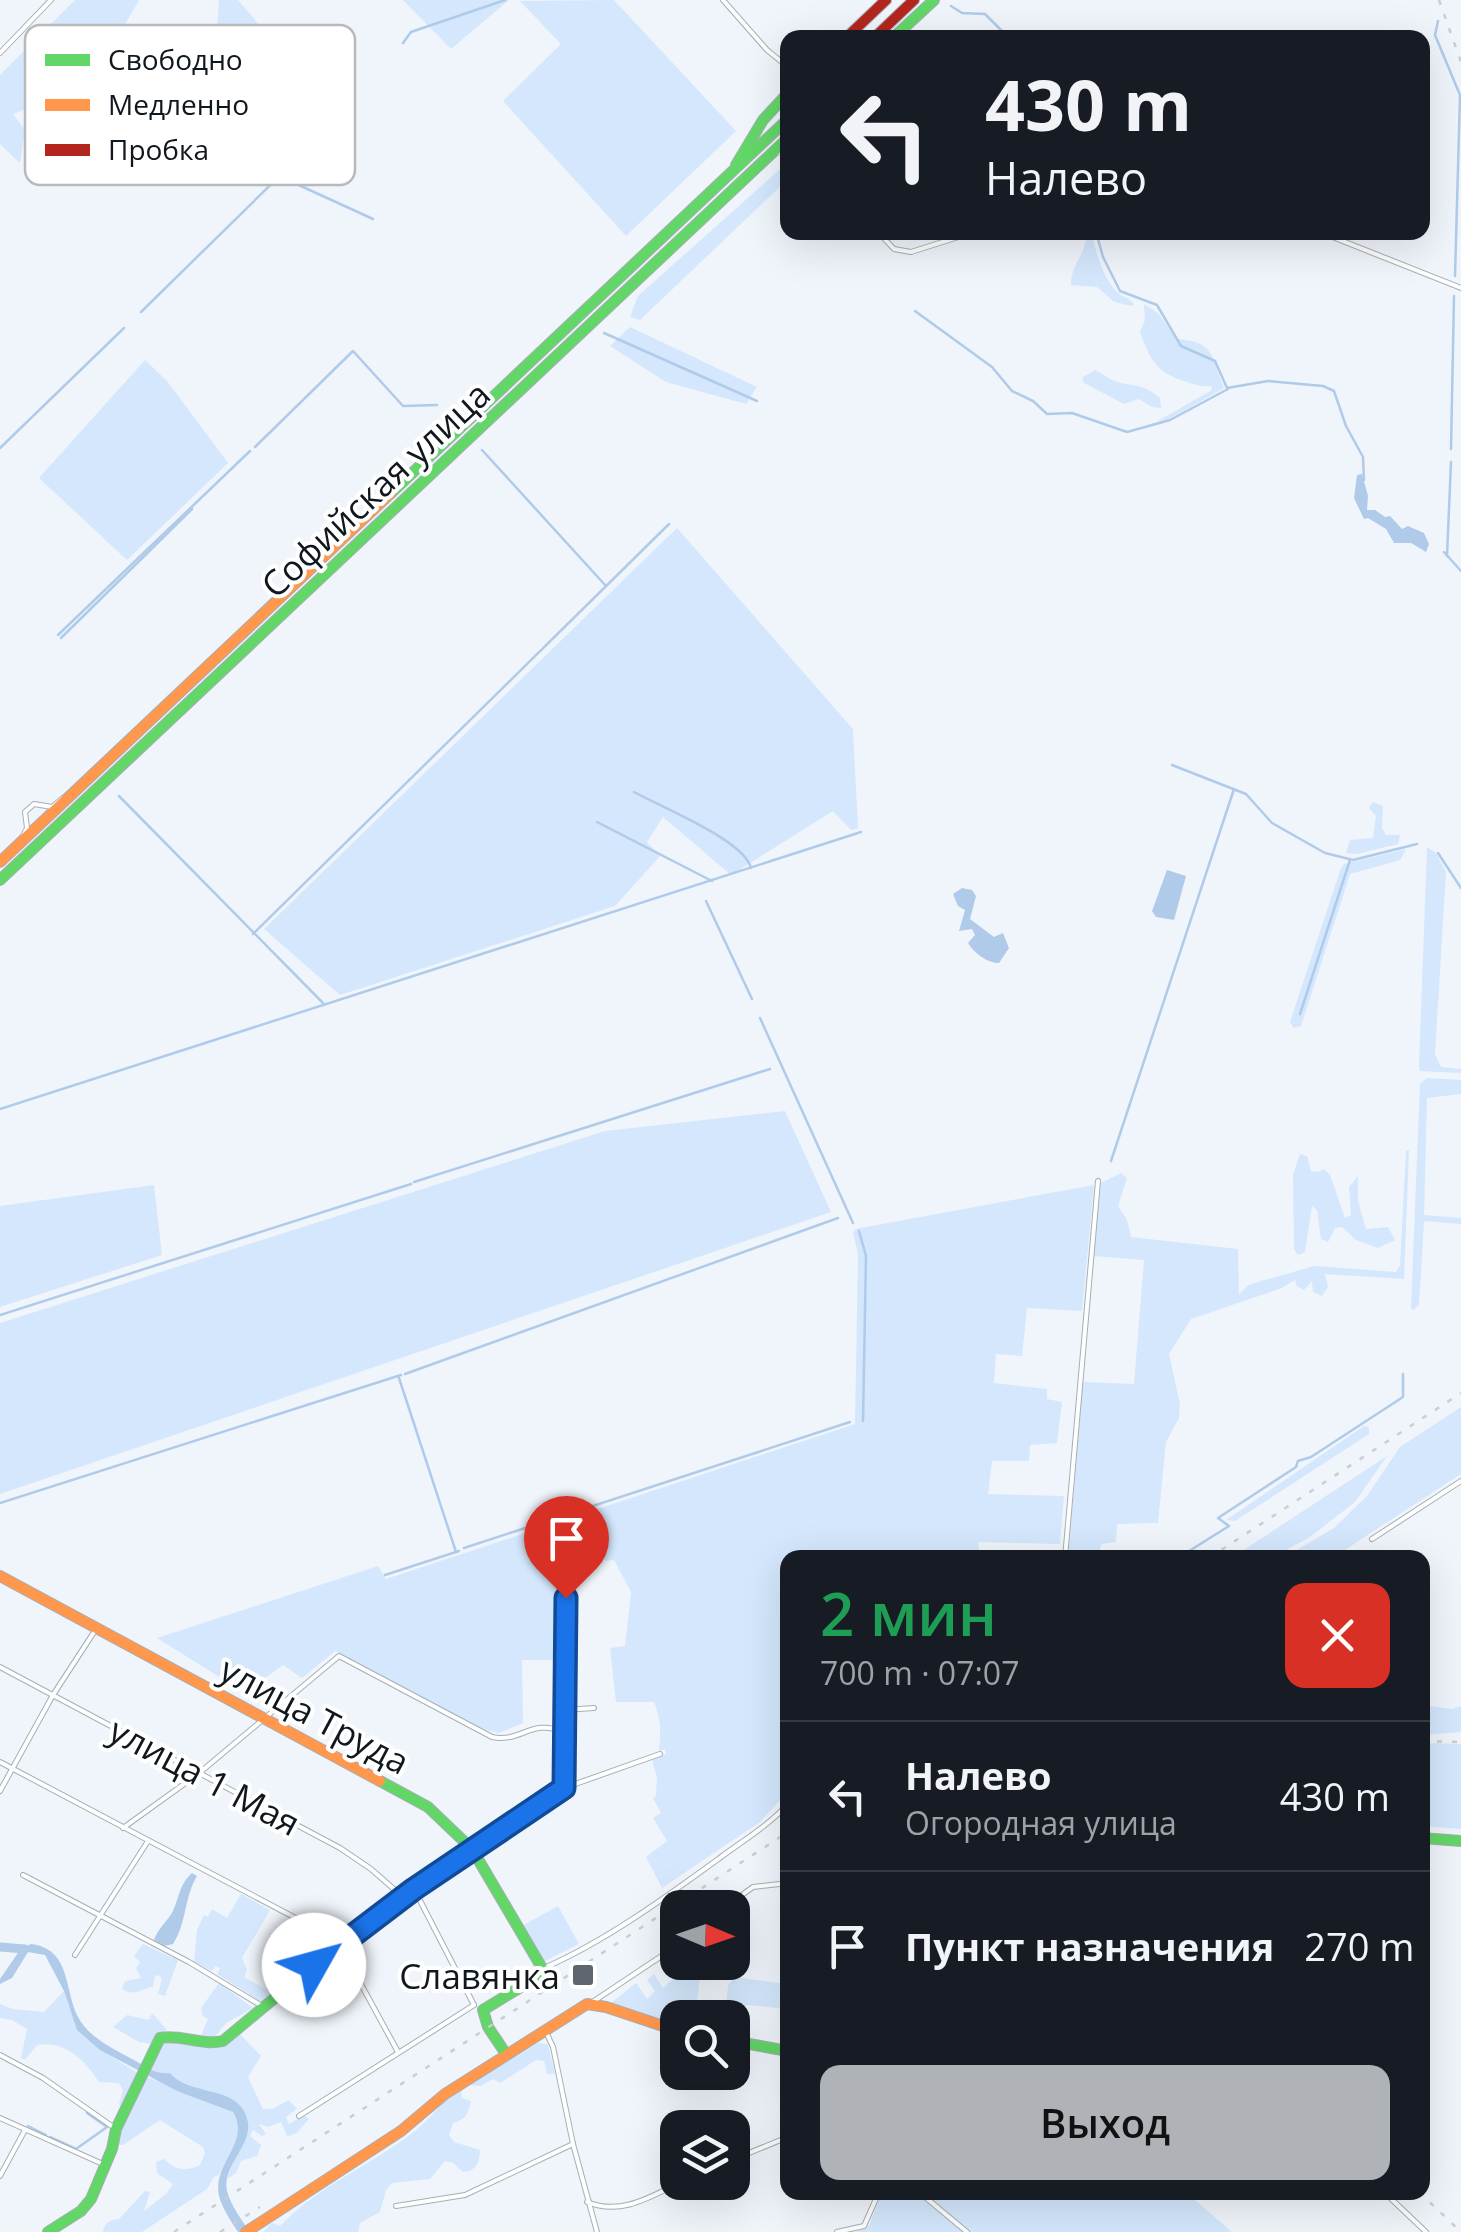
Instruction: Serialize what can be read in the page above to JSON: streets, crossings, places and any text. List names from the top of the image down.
{
  "streets": {
    "main road": ["Софийская улица", "улица Труда"],
    "street": ["улица 1 Мая"]
  },
  "places": {
    "transit": ["Славянка"]
  },
  "legend": ["Свободно", "Медленно", "Пробка"],
  "north": "right",
  "page": {
    "turn": ["430 m", "Налево"],
    "heading": ["2 мин", "700 m · 07:07"],
    "list": [
      {
        "name": "Налево",
        "note": "Огородная улица",
        "value": "430 m"
      },
      {
        "name": "Пункт назначения",
        "value": "270 m"
      }
    ],
    "buttons": "Выход"
  }
}
